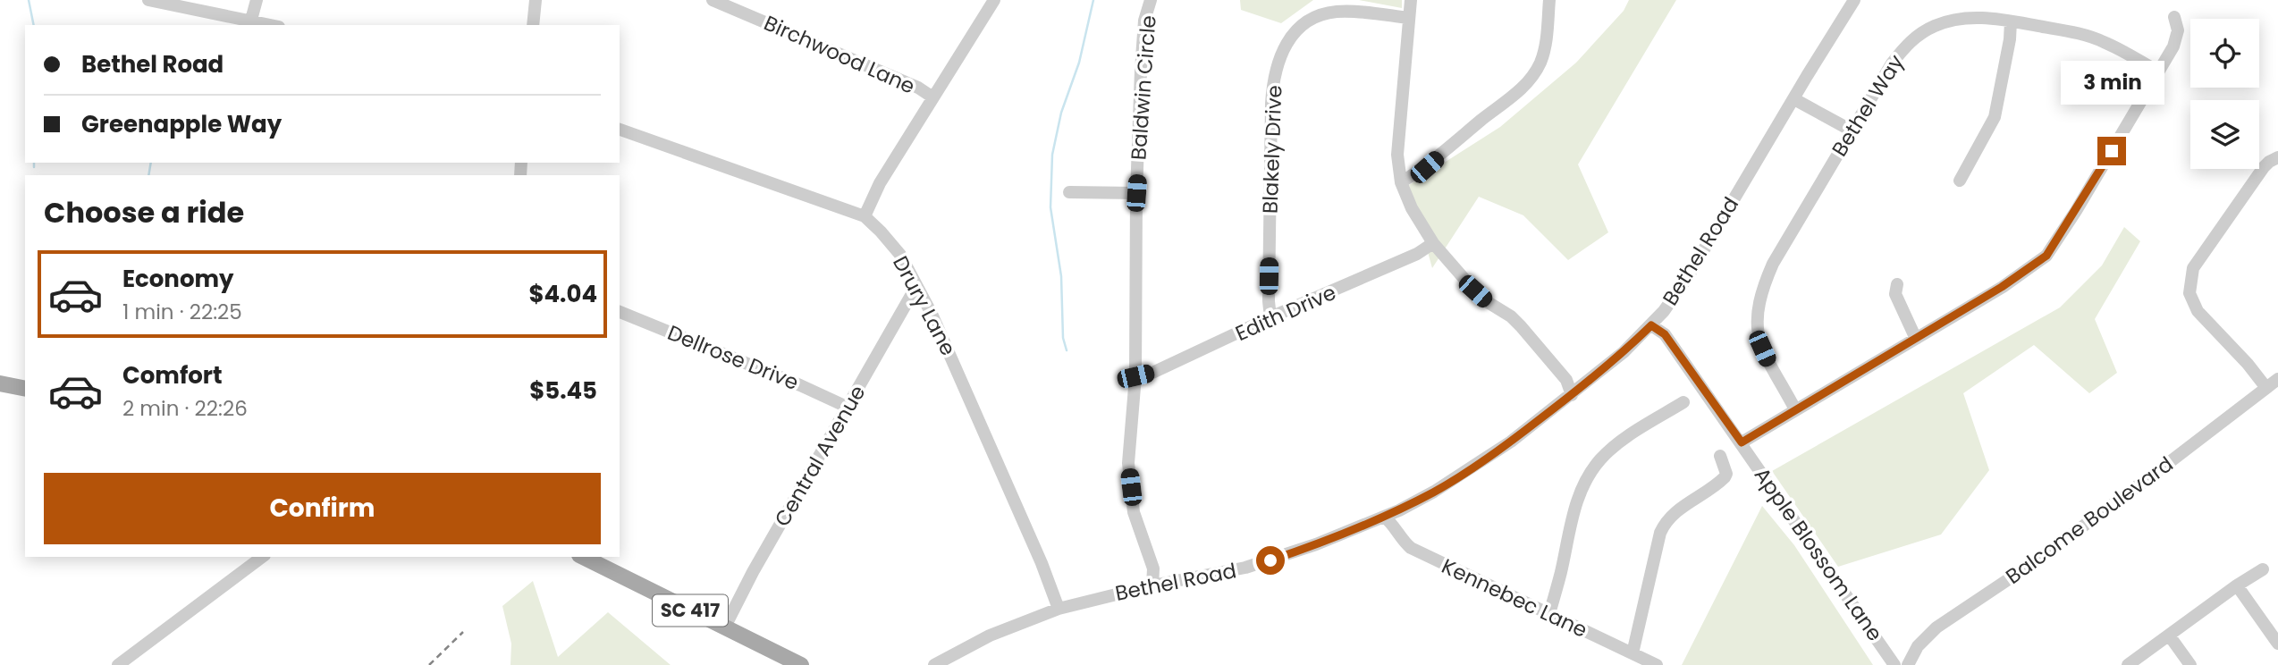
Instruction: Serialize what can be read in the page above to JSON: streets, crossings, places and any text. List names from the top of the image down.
{
  "streets": {
    "main road": ["SC 417"],
    "street": [
      "Birchwood Lane",
      "Baldwin Circle",
      "Bethel Way",
      "Blakely Drive",
      "Bethel Road",
      "Drury Lane",
      "Edith Drive",
      "Dellrose Drive",
      "Central Avenue",
      "Balcome Boulevard",
      "Apple Blossom Lane",
      "Kennebec Lane"
    ]
  },
  "crossings": [
    ["Baldwin Circle", "Bethel Road"],
    ["Baldwin Circle", "Edith Drive"],
    ["Blakely Drive", "Edith Drive"],
    ["Bethel Road", "Drury Lane"],
    ["Bethel Road", "Apple Blossom Lane"],
    ["Bethel Road", "Kennebec Lane"],
    ["Drury Lane", "Central Avenue"],
    ["Dellrose Drive", "Central Avenue"],
    ["Central Avenue", "SC 417"]
  ],
  "page": {
    "banner": ["Bethel Road", "Greenapple Way"],
    "bubble": "3 min",
    "heading": "Choose a ride",
    "list": [
      {
        "name": "Economy",
        "note": "1 min · 22:25",
        "value": "$4.04"
      },
      {
        "name": "Comfort",
        "note": "2 min · 22:26",
        "value": "$5.45"
      }
    ],
    "buttons": "Confirm"
  }
}
